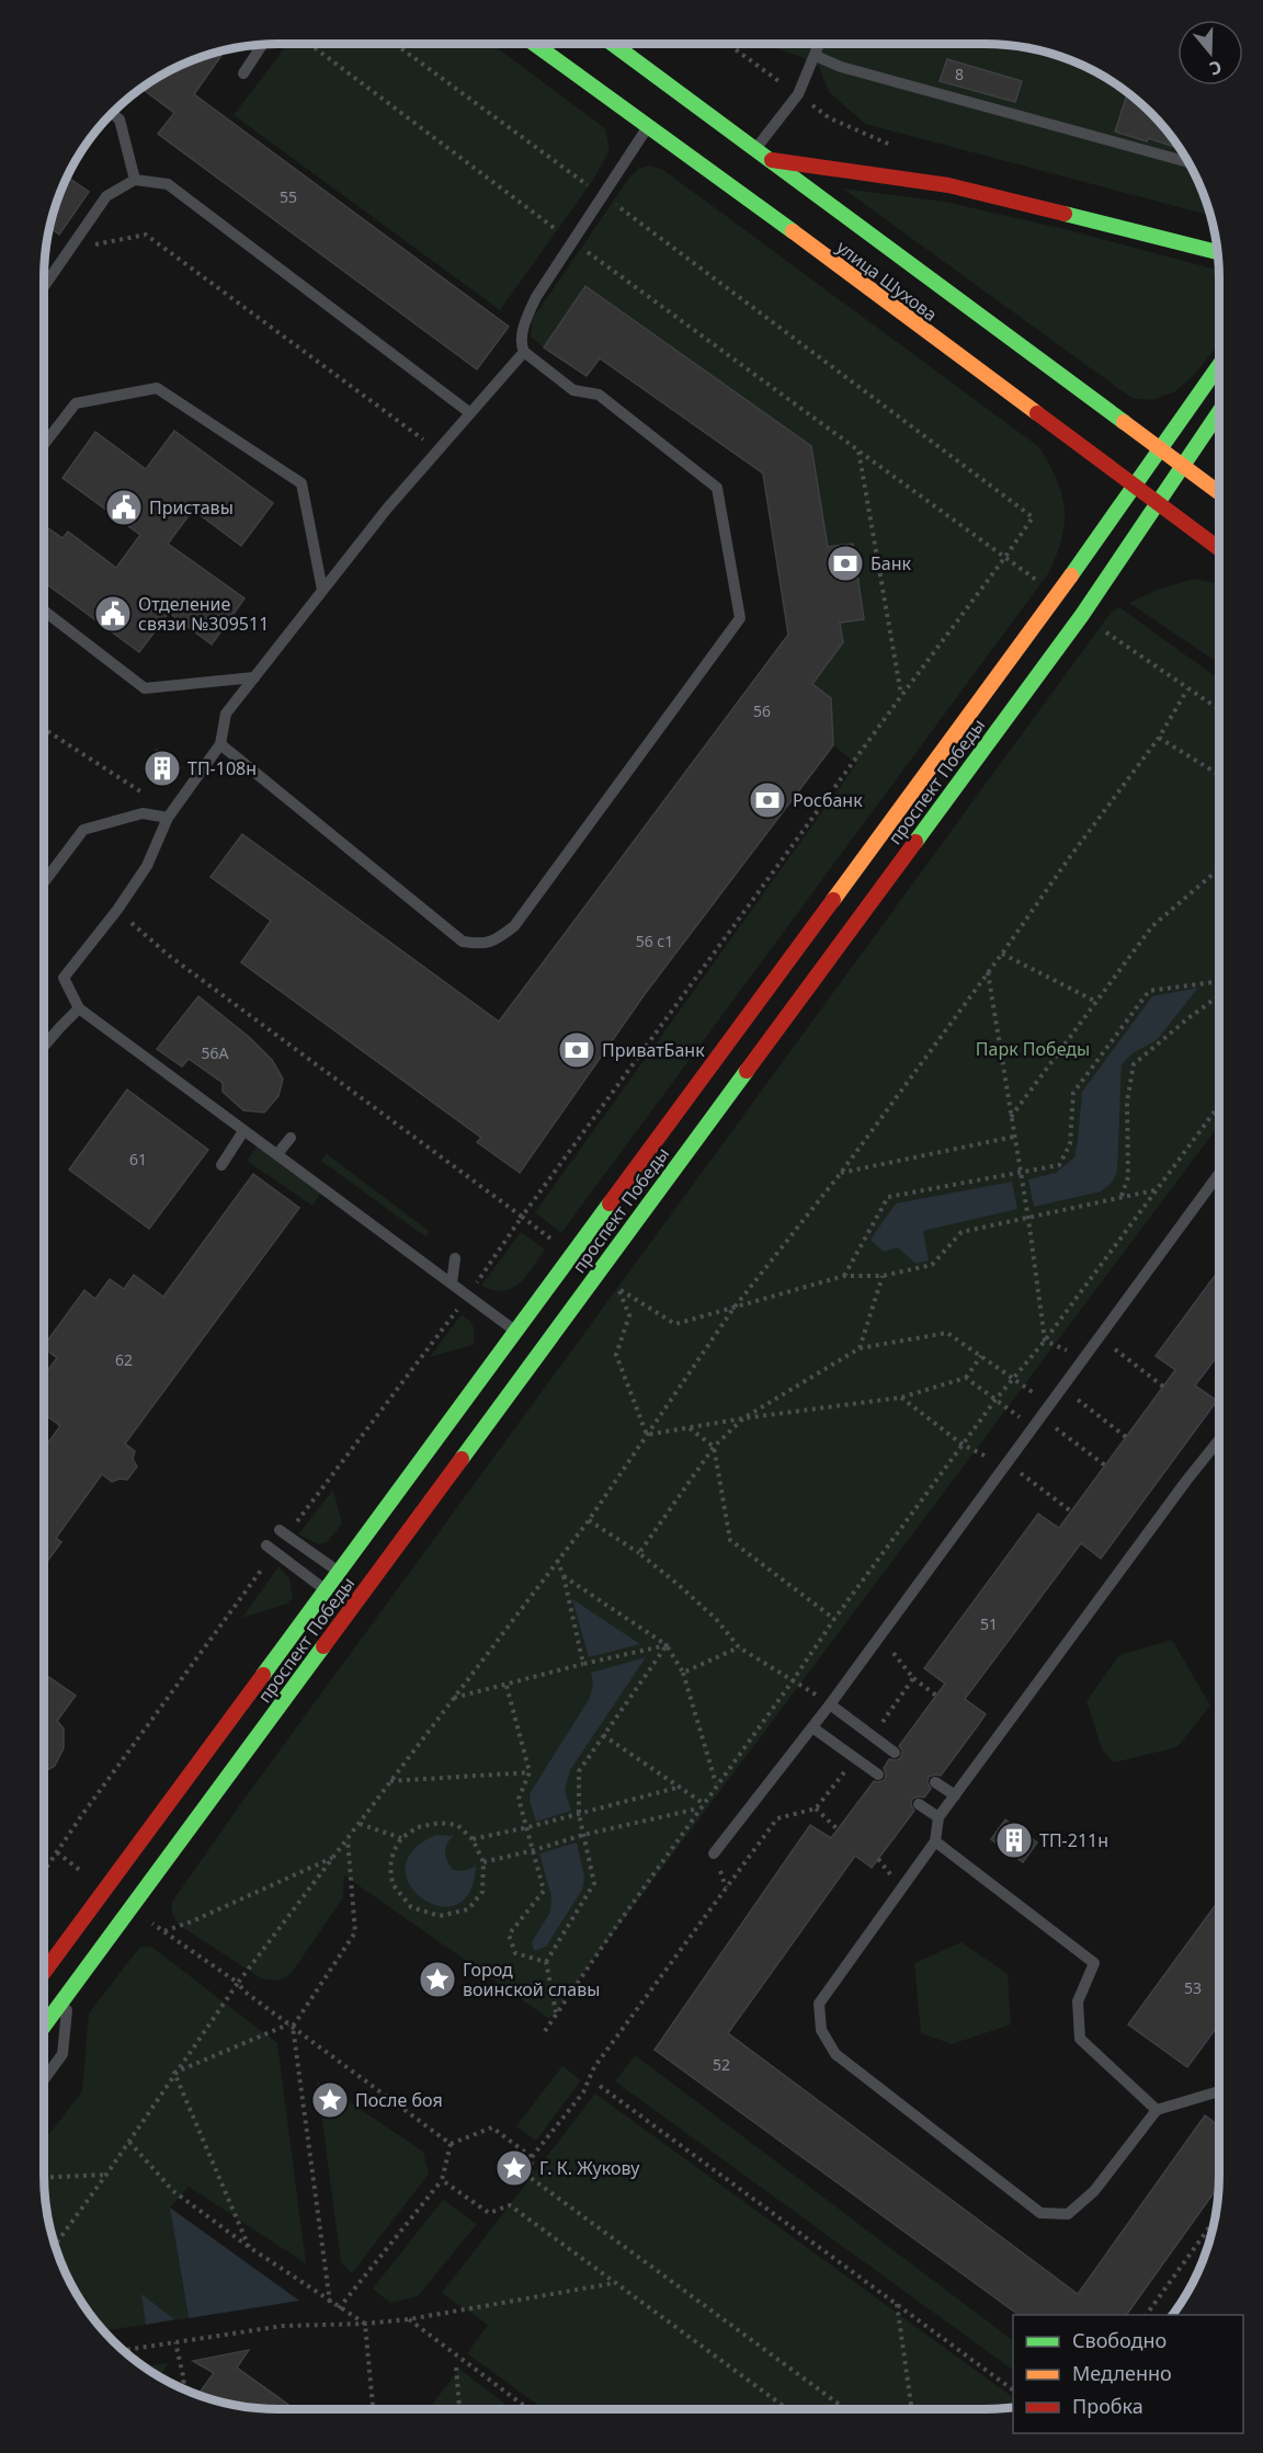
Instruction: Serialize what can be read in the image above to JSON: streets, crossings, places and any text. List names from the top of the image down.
{
  "streets": {
    "main road": ["улица Шухова", "проспект Победы"]
  },
  "crossings": [
    ["улица Шухова", "проспект Победы"]
  ],
  "parks": ["Парк Победы"],
  "places": {
    "public building": ["Приставы", "Отделение связи №309511"],
    "bank": ["Банк", "Росбанк", "ПриватБанк"],
    "building": ["ТП-108н", "ТП-211н"],
    "place": ["Город воинской славы", "После боя", "Г. К. Жукову"]
  },
  "house_numbers": [
    "8",
    "55",
    "56",
    "56 с1",
    "56А",
    "61",
    "62",
    "51",
    "53",
    "52"
  ],
  "legend": ["Свободно", "Медленно", "Пробка"],
  "north": "bottom"
}
